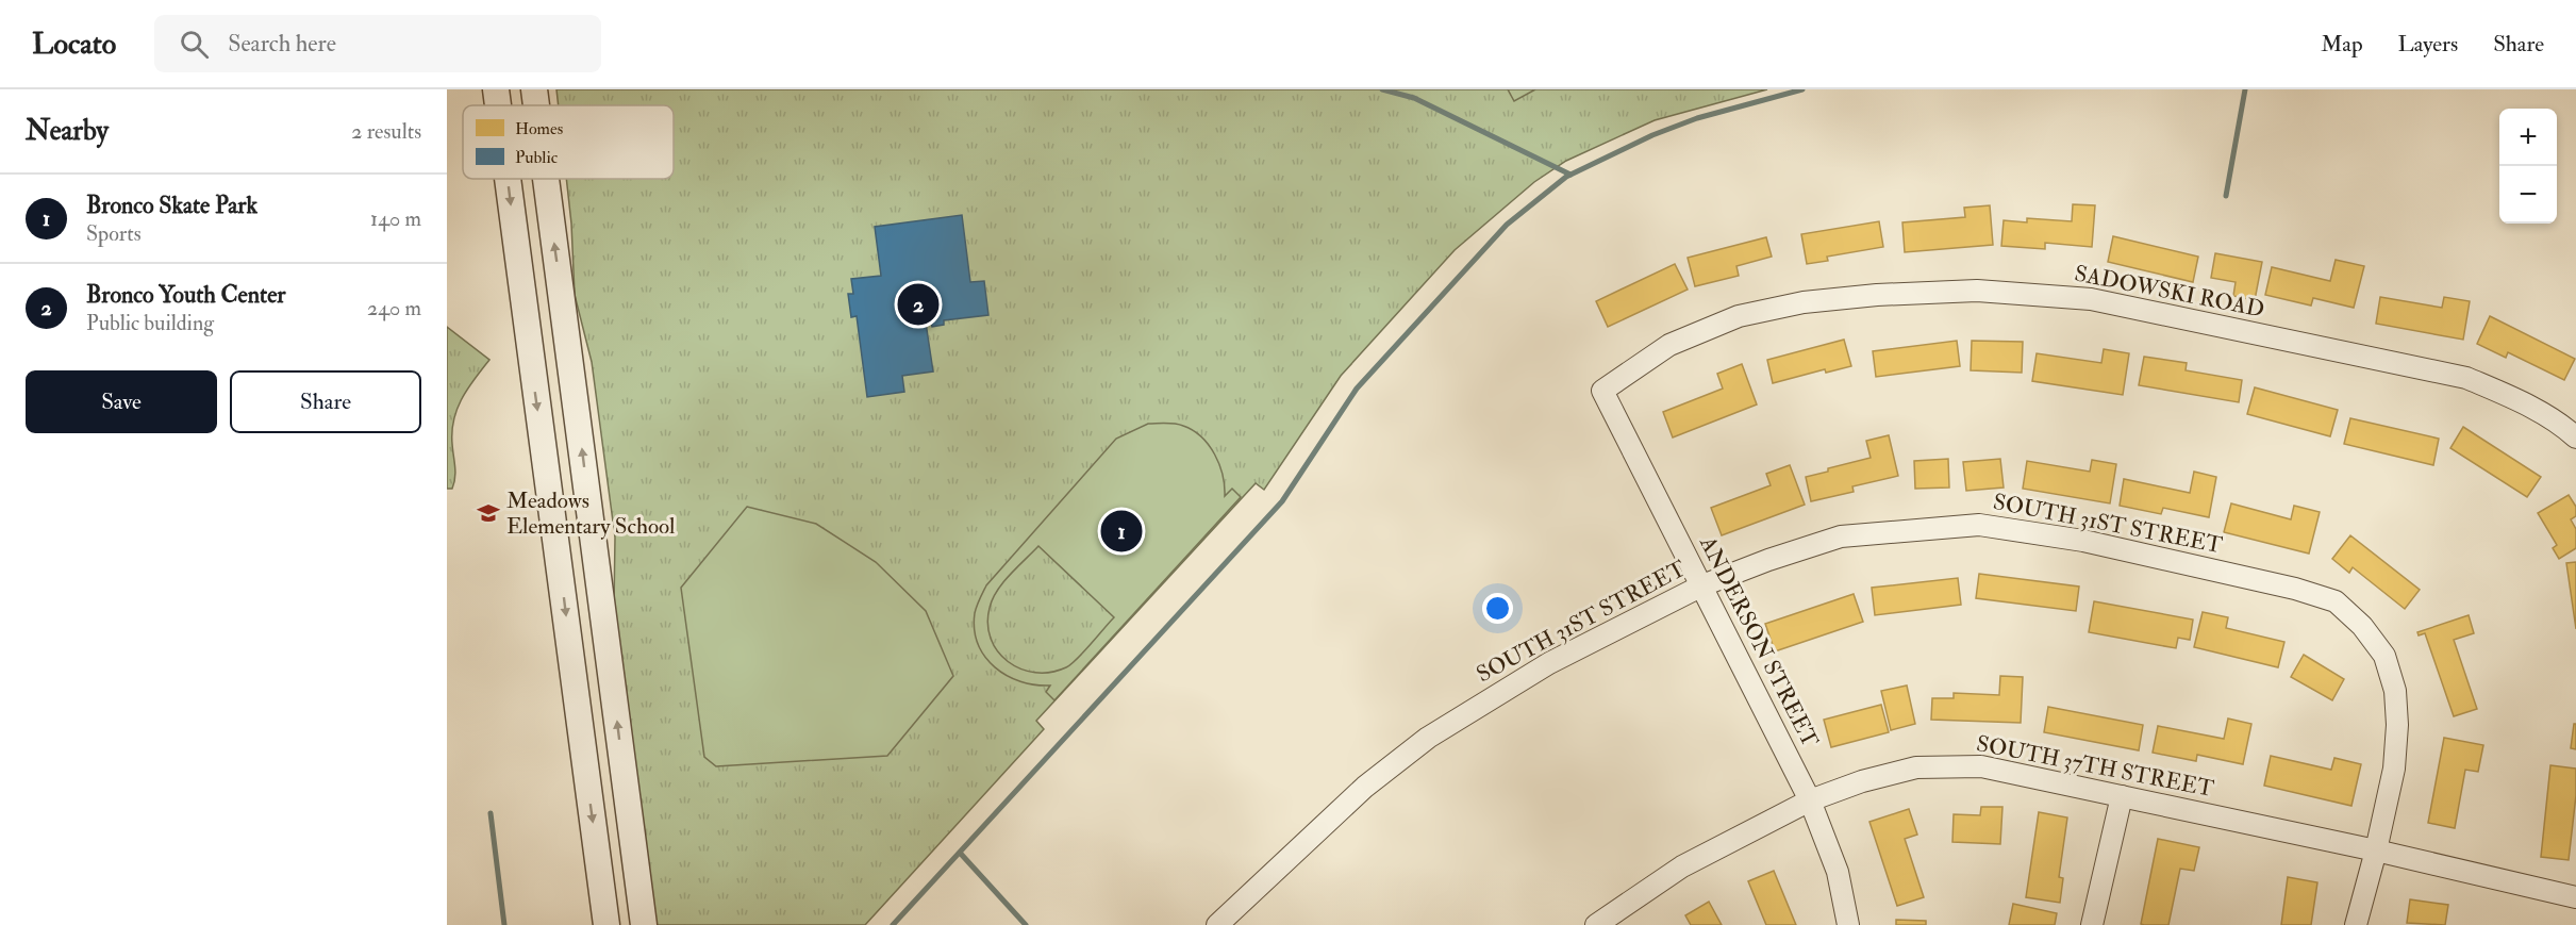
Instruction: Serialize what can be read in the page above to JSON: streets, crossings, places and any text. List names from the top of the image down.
{
  "streets": {
    "street": [
      "SADOWSKI ROAD",
      "SOUTH 31ST STREET",
      "ANDERSON STREET",
      "SOUTH 37TH STREET"
    ]
  },
  "crossings": [
    ["SADOWSKI ROAD", "ANDERSON STREET"],
    ["SOUTH 31ST STREET", "ANDERSON STREET"],
    ["SOUTH 31ST STREET", "SOUTH 37TH STREET"],
    ["ANDERSON STREET", "SOUTH 37TH STREET"]
  ],
  "places": {
    "school or university": ["Meadows Elementary School"]
  },
  "legend": ["Homes", "Public"],
  "page": {
    "header": "Locato",
    "search": "Search here",
    "nav": ["Map", "Layers", "Share"],
    "heading": ["Nearby", "2 results"],
    "map_buttons": ["+", "−"],
    "list": [
      {
        "mark": "1",
        "name": "Bronco Skate Park",
        "note": "Sports",
        "value": "140 m"
      },
      {
        "mark": "2",
        "name": "Bronco Youth Center",
        "note": "Public building",
        "value": "240 m"
      }
    ],
    "pins": ["2", "1"],
    "buttons": ["Save", "Share"]
  }
}
